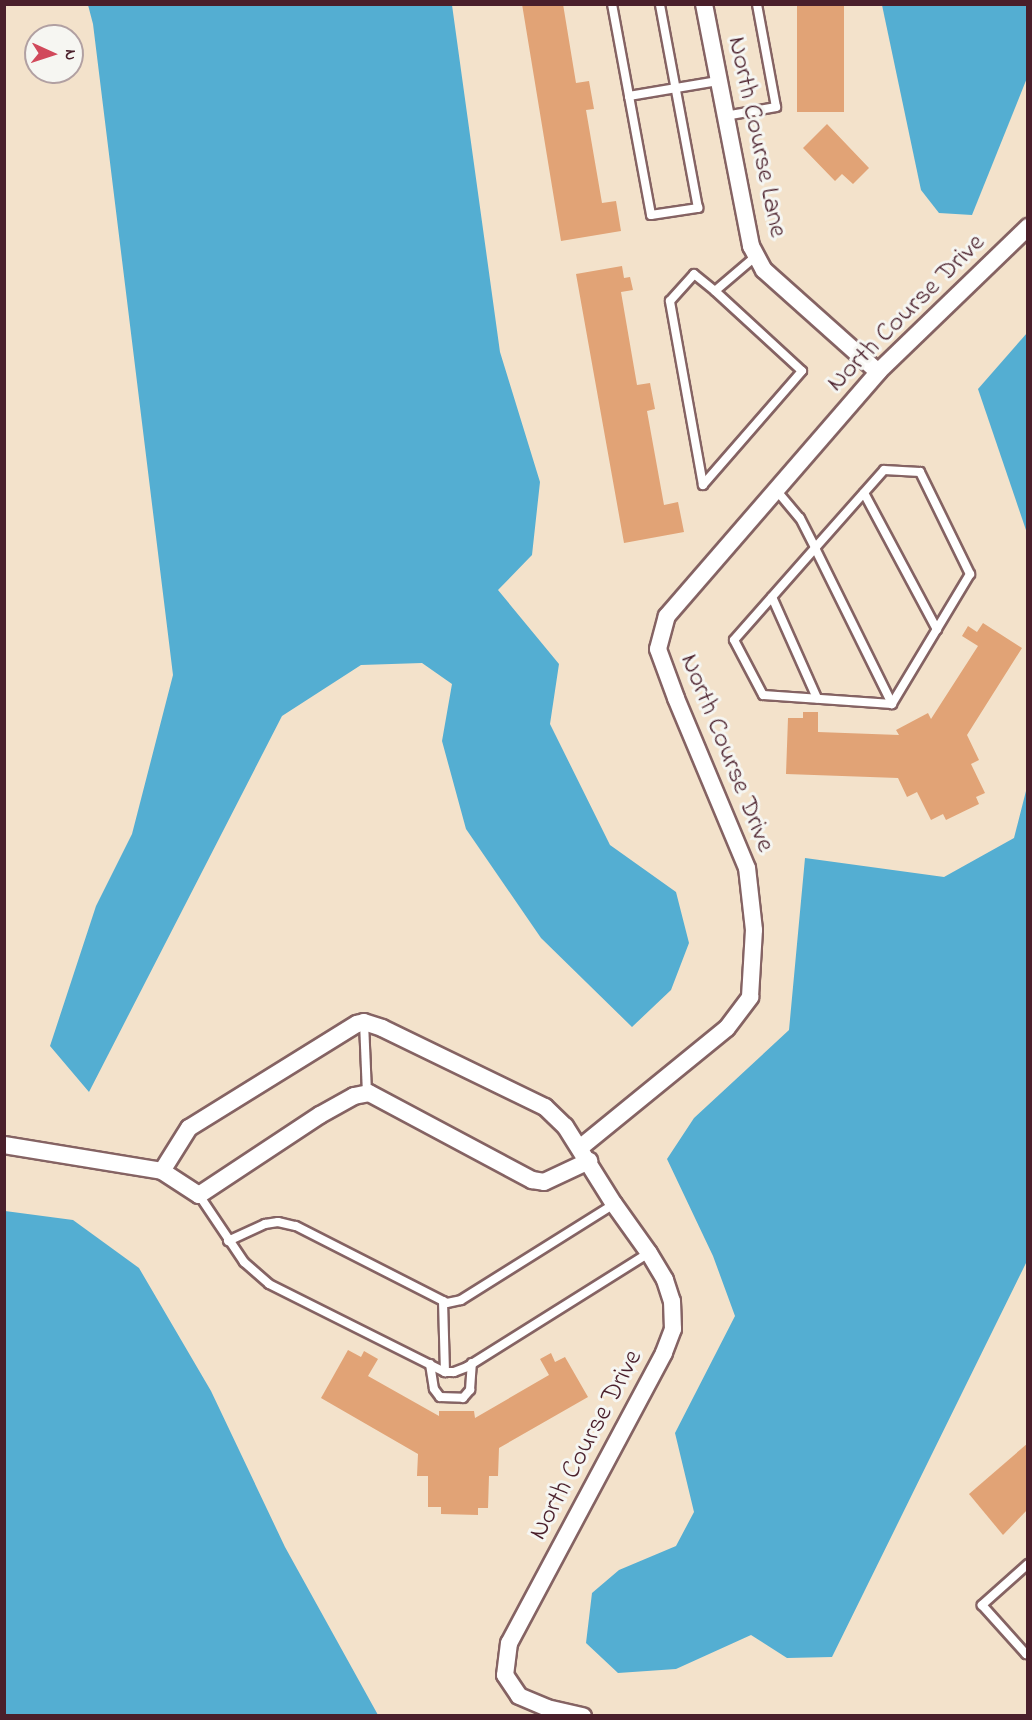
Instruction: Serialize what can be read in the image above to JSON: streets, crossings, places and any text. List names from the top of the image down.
{
  "streets": {
    "street": ["North Course Lane", "North Course Drive"]
  },
  "crossings": [
    ["North Course Lane", "North Course Drive"]
  ],
  "north": "right"
}
